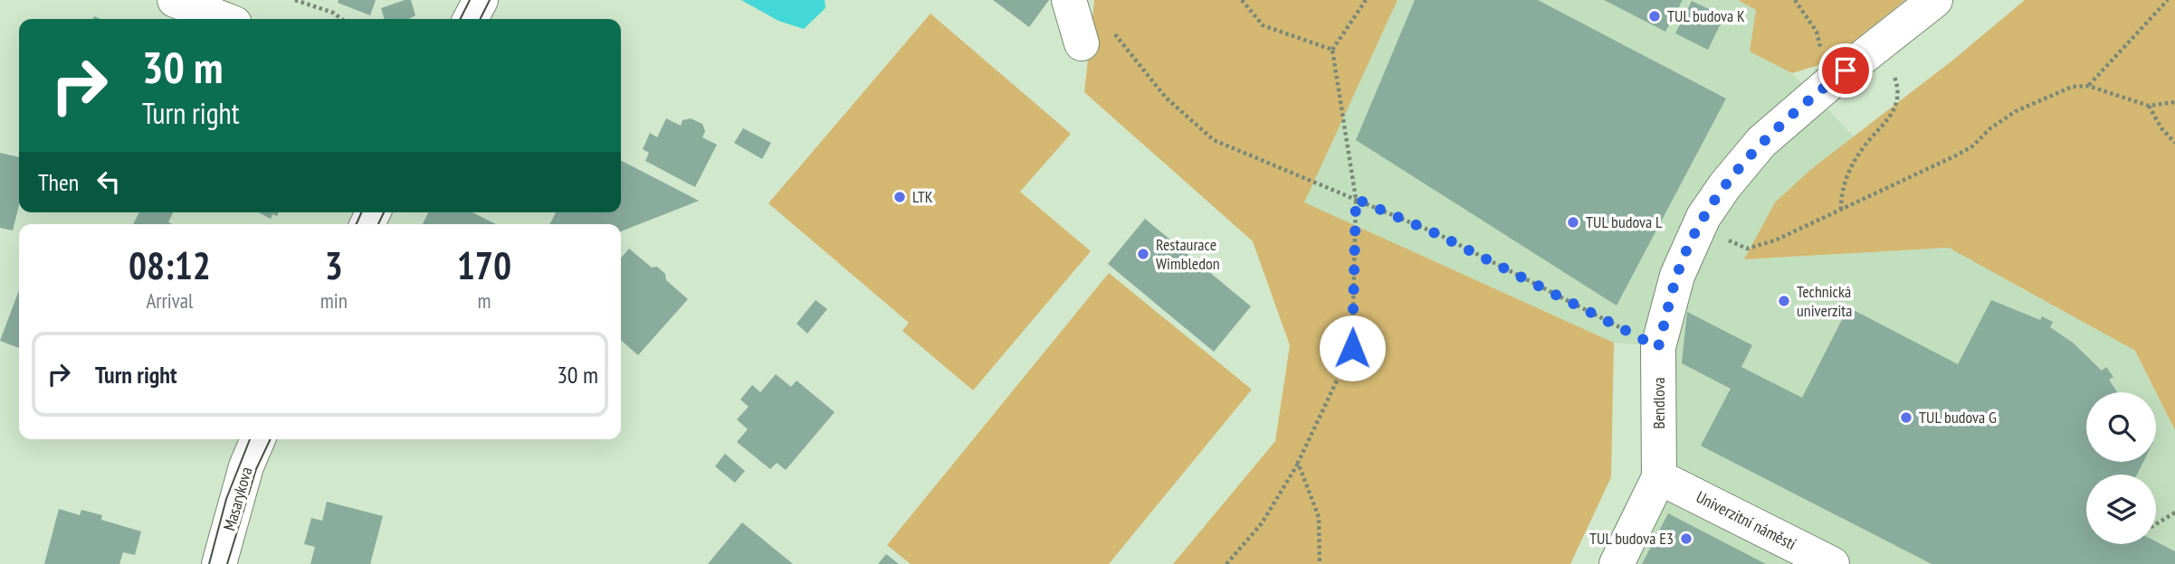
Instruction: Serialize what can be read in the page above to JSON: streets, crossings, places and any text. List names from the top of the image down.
{
  "streets": {
    "street": ["Bendlova", "Masarykova", "Univerzitní náměstí"]
  },
  "crossings": [
    ["Bendlova", "Univerzitní náměstí"]
  ],
  "places": [
    "TUL budova K",
    "LTK",
    "TUL budova L",
    "Restaurace Wimbledon",
    "Technická univerzita",
    "TUL budova G",
    "TUL budova E3"
  ],
  "page": {
    "turn": ["30 m", "Turn right"],
    "then": "Then",
    "eta": [
      "08:12",
      "Arrival",
      "3",
      "min",
      "170",
      "m"
    ],
    "list": [
      {
        "name": "Turn right",
        "value": "30 m"
      }
    ]
  }
}
